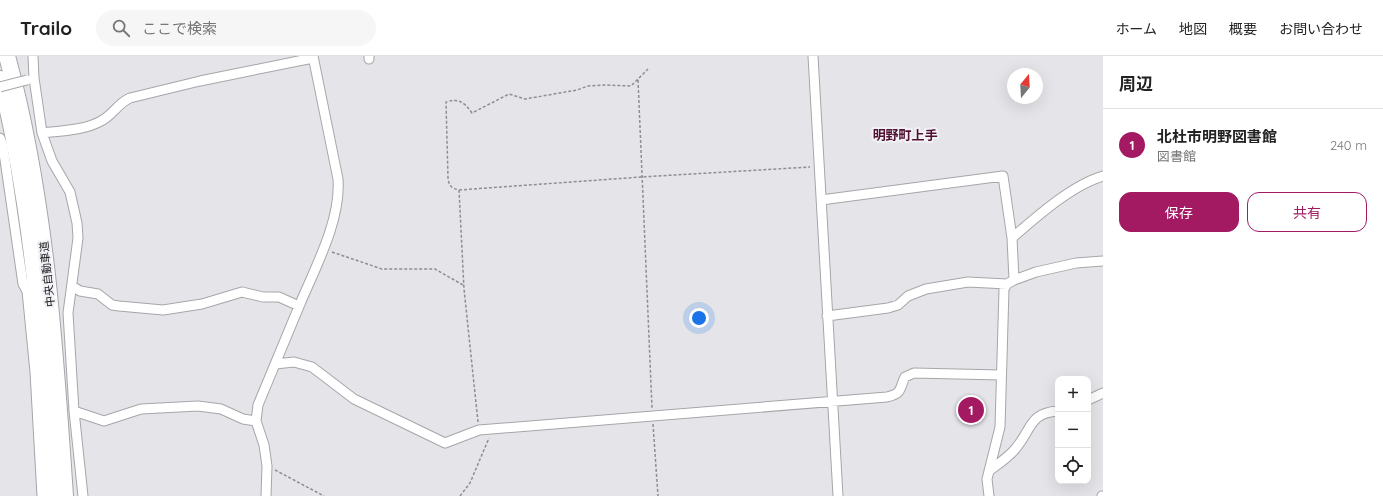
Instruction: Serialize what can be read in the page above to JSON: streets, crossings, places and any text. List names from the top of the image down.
{
  "streets": {
    "highway": ["中央自動車道"]
  },
  "districts": ["明野町上手"],
  "north": "top",
  "page": {
    "header": "Trailo",
    "search": "ここで検索",
    "nav": [
      "ホーム",
      "地図",
      "概要",
      "お問い合わせ"
    ],
    "heading": "周辺",
    "list": [
      {
        "mark": "1",
        "name": "北杜市明野図書館",
        "note": "図書館",
        "value": "240 m"
      }
    ],
    "buttons": ["保存", "共有"],
    "map_buttons": ["+", "−"],
    "pins": "1"
  }
}
